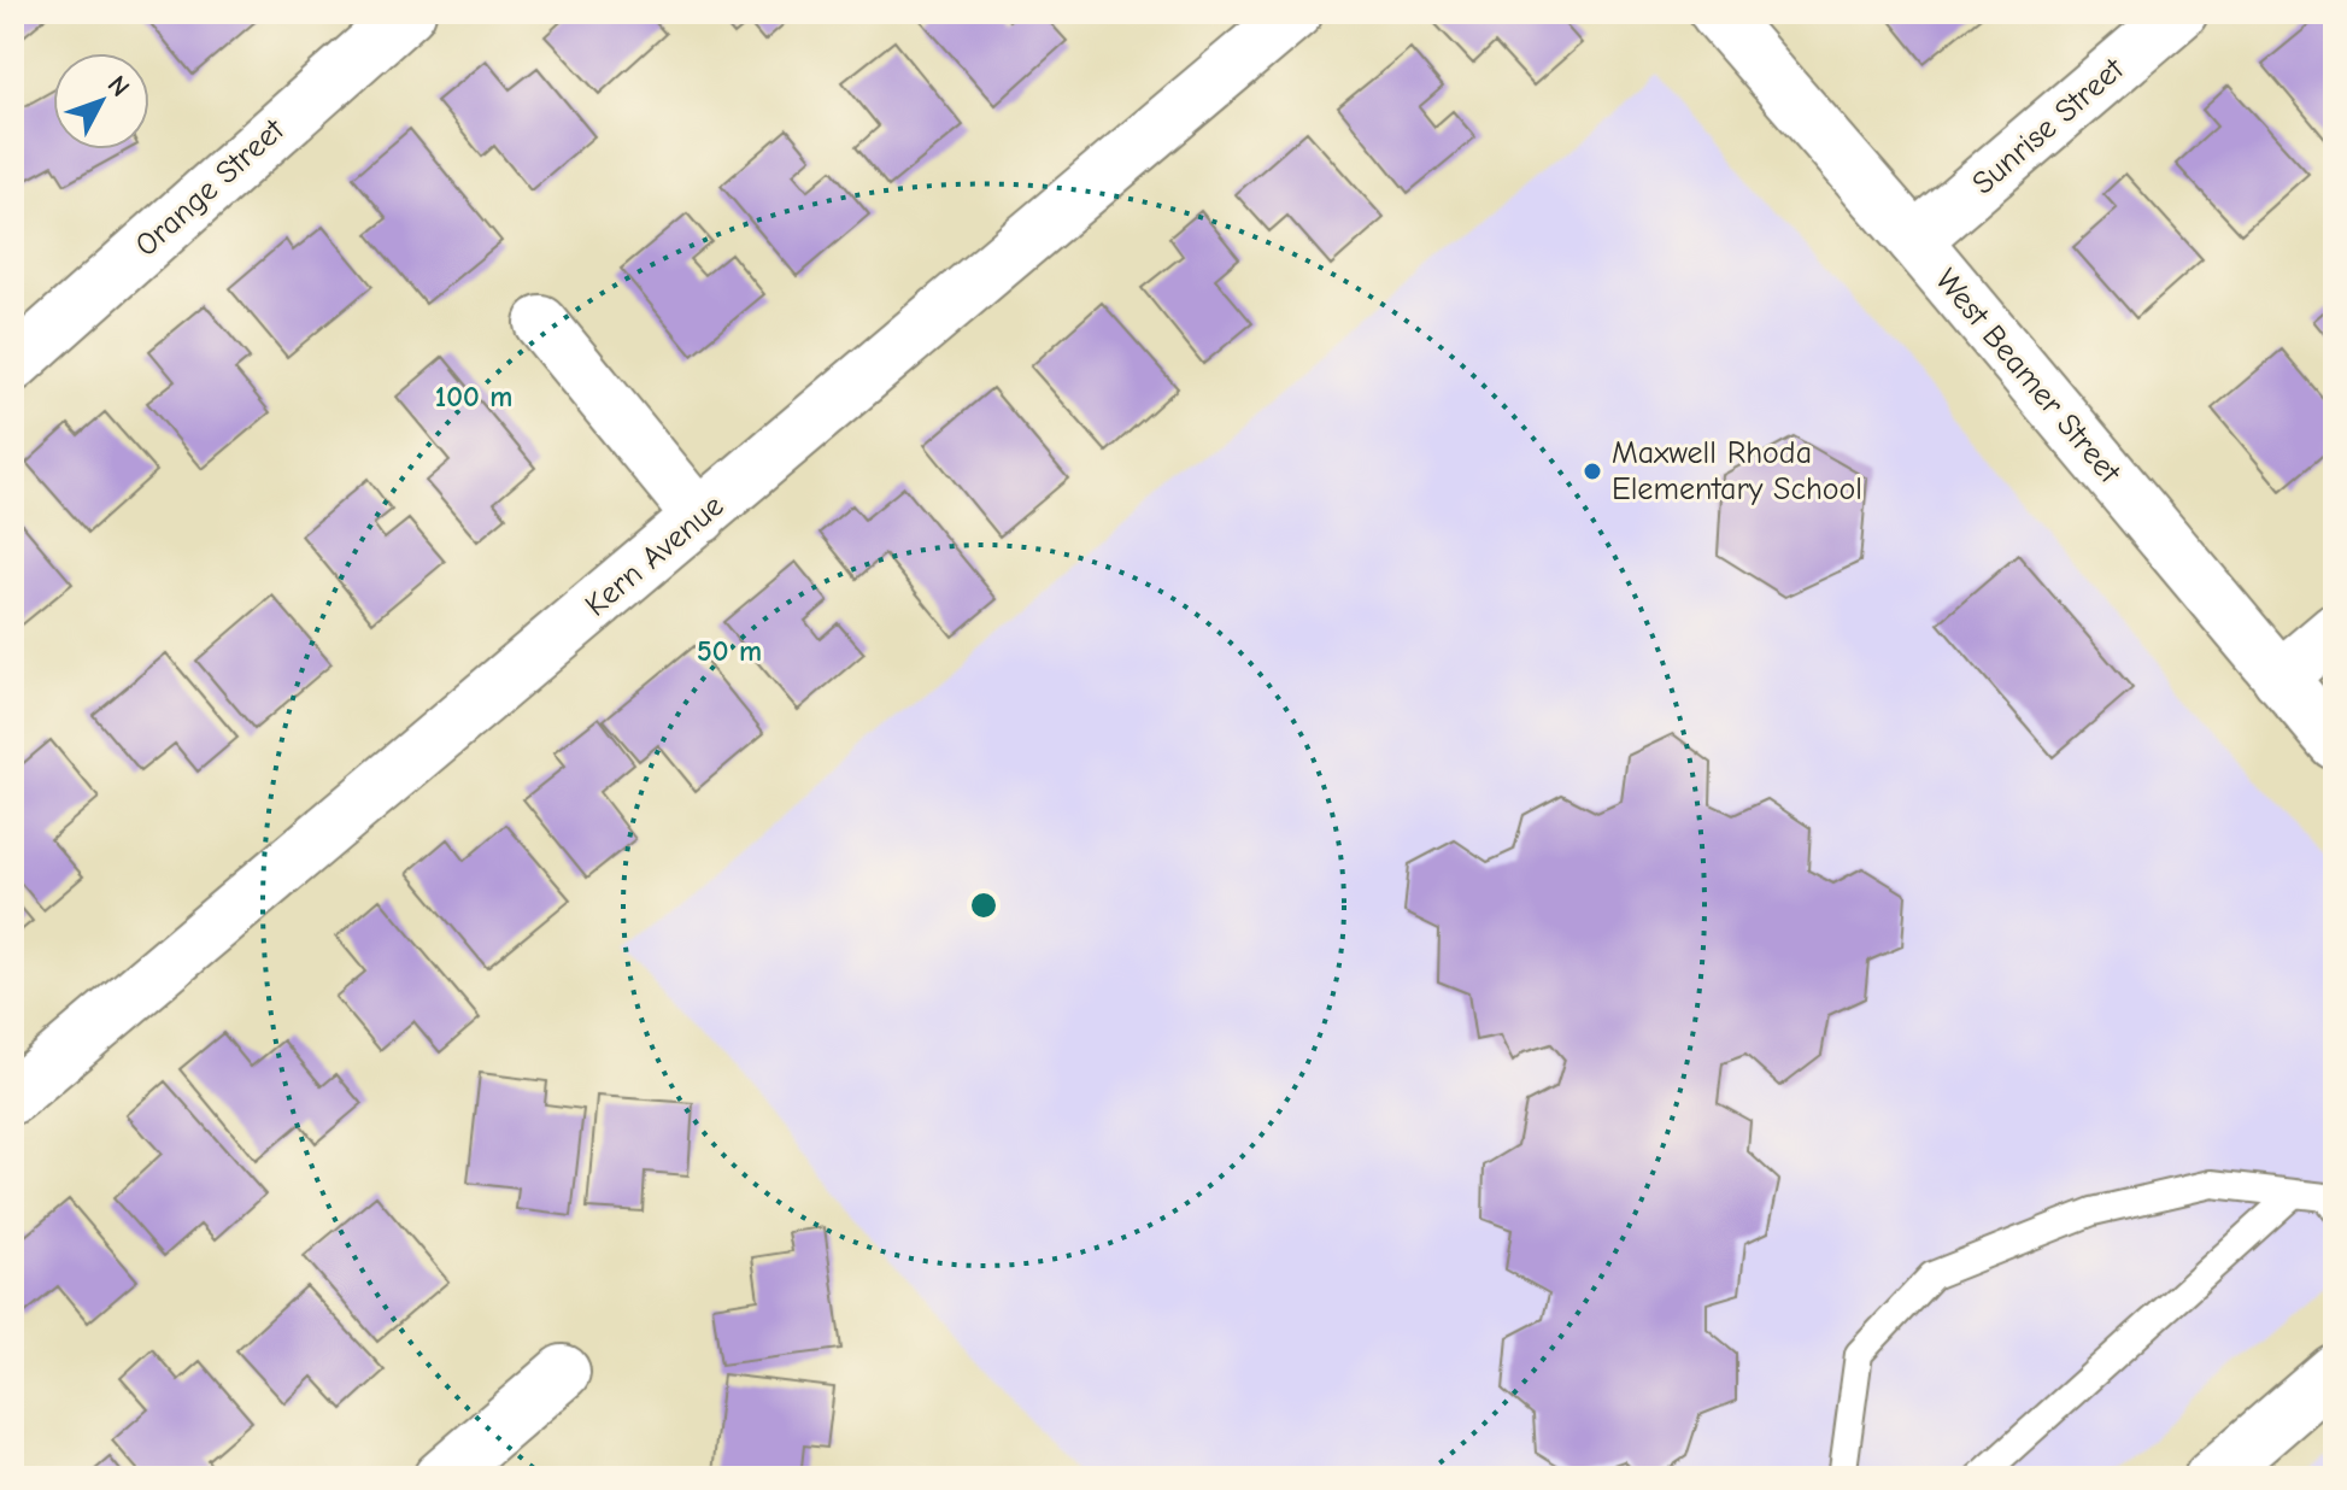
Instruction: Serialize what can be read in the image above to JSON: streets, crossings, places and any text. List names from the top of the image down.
{
  "streets": {
    "street": [
      "Sunrise Street",
      "Orange Street",
      "West Beamer Street",
      "Kern Avenue"
    ]
  },
  "crossings": [
    ["Sunrise Street", "West Beamer Street"]
  ],
  "places": ["Maxwell Rhoda Elementary School"],
  "north": "top right",
  "rings": ["100 m", "50 m"]
}
